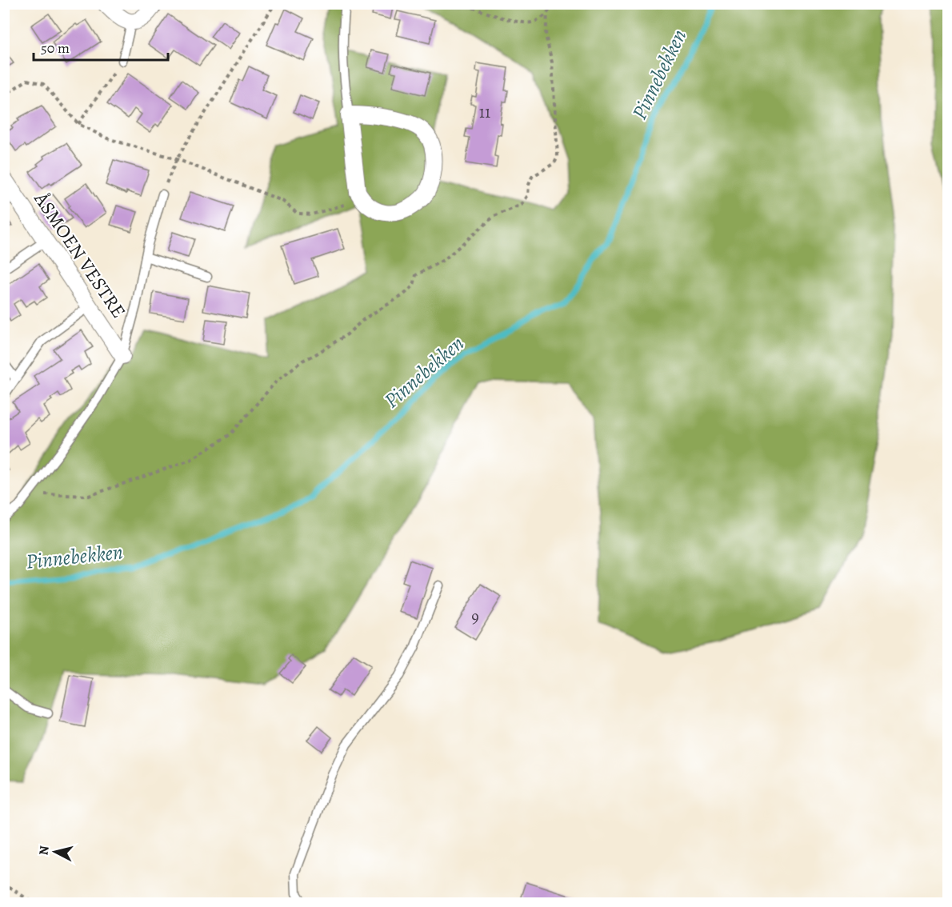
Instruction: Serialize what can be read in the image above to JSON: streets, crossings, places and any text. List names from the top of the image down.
{
  "streets": {
    "street": ["ÅSMOEN VESTRE"]
  },
  "water": ["Pinnebekken"],
  "house_numbers": ["11", "9"],
  "scale_bar": "50 m",
  "north": "left"
}
